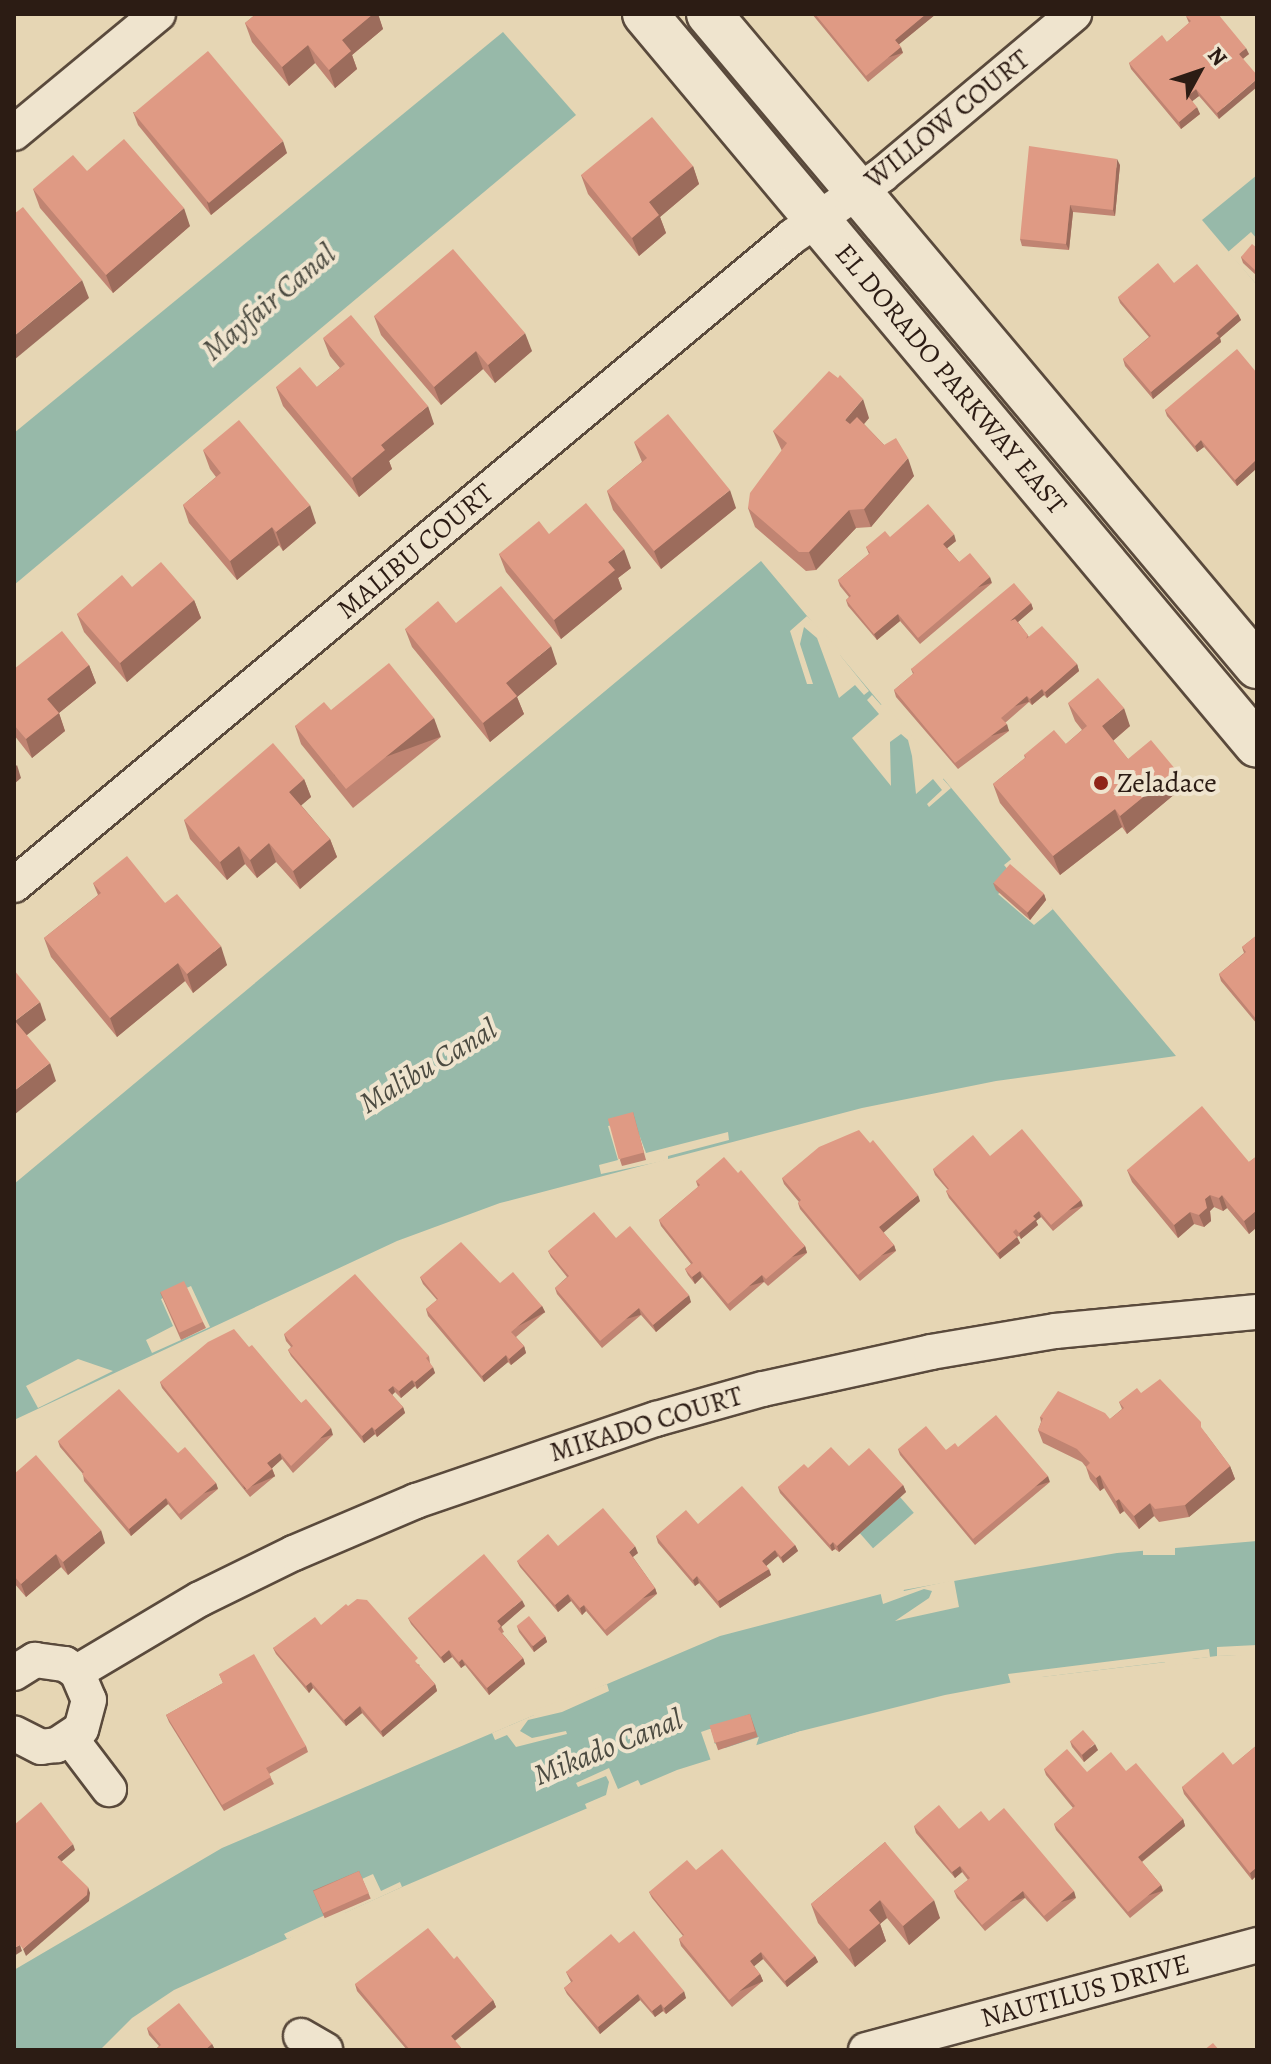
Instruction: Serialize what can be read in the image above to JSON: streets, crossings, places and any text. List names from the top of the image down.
{
  "streets": {
    "street": [
      "WILLOW COURT",
      "EL DORADO PARKWAY EAST",
      "MALIBU COURT",
      "MIKADO COURT",
      "NAUTILUS DRIVE"
    ]
  },
  "crossings": [
    ["WILLOW COURT", "EL DORADO PARKWAY EAST"],
    ["WILLOW COURT", "MALIBU COURT"],
    ["EL DORADO PARKWAY EAST", "MALIBU COURT"]
  ],
  "water": ["Mayfair Canal", "Malibu Canal", "Mikado Canal"],
  "places": ["Zeladace"],
  "north": "top right"
}
